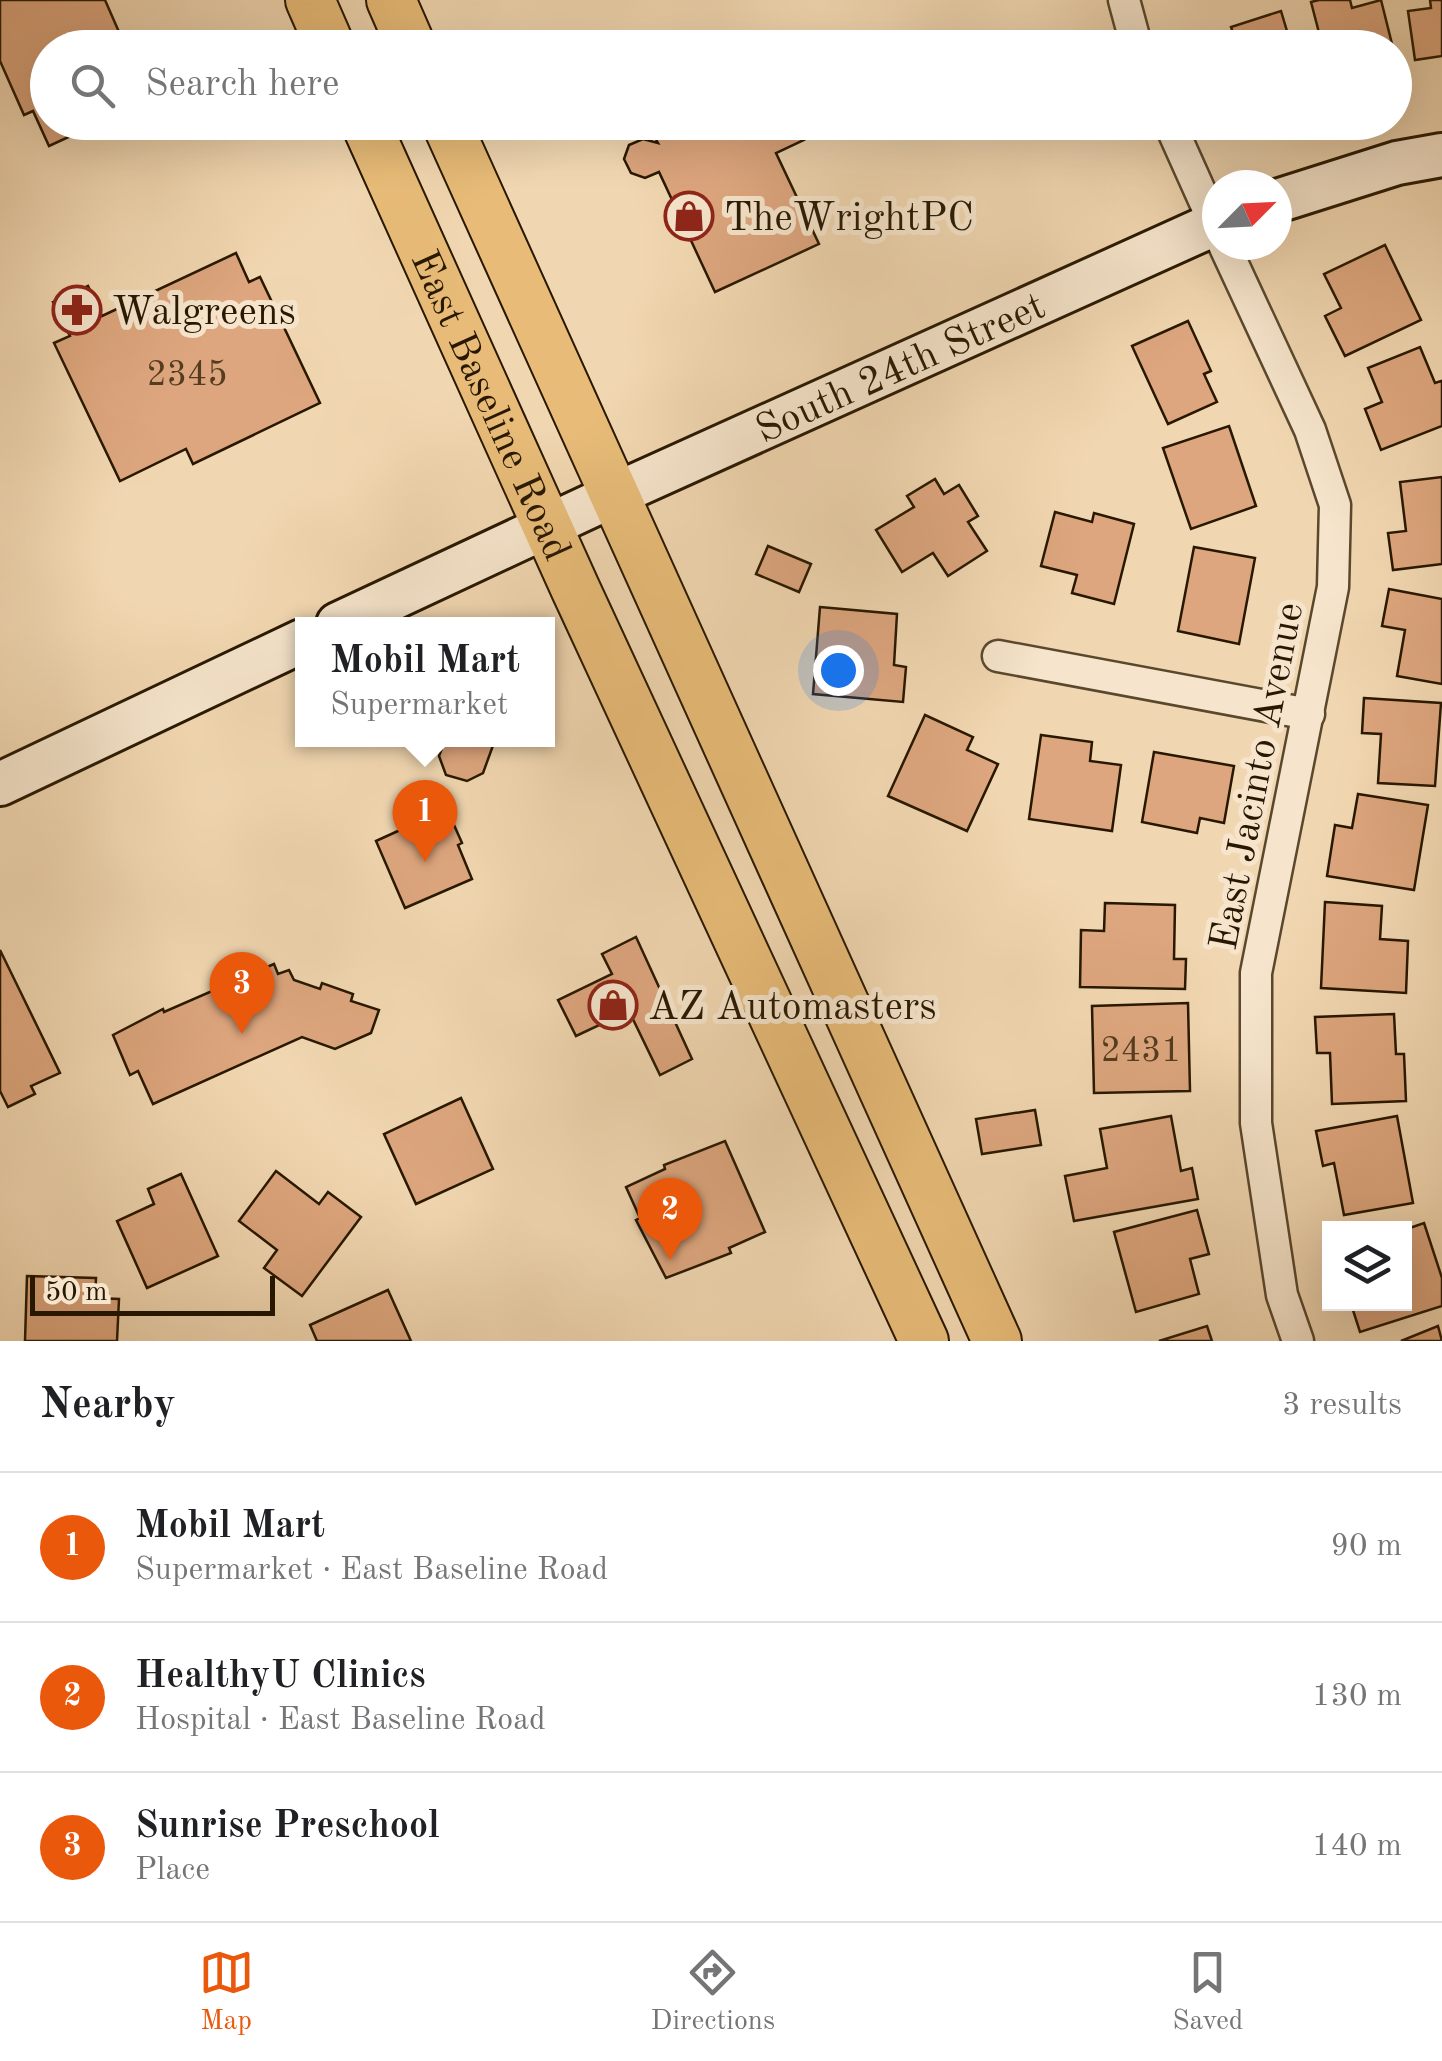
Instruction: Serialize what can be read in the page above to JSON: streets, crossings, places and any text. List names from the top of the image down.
{
  "streets": {
    "main road": ["East Baseline Road"],
    "street": ["South 24th Street", "East Jacinto Avenue"]
  },
  "crossings": [
    ["South 24th Street", "East Baseline Road"]
  ],
  "places": {
    "shop": ["TheWrightPC", "AZ Automasters"],
    "pharmacy": ["Walgreens"]
  },
  "house_numbers": ["2345", "2431"],
  "scale_bar": "50 m",
  "north": "top right",
  "page": {
    "search": "Search here",
    "popup": ["Mobil Mart", "Supermarket"],
    "pins": ["1", "3", "2"],
    "scale": "50 m",
    "heading": ["Nearby", "3 results"],
    "list": [
      {
        "mark": "1",
        "name": "Mobil Mart",
        "note": "Supermarket · East Baseline Road",
        "value": "90 m"
      },
      {
        "mark": "2",
        "name": "HealthyU Clinics",
        "note": "Hospital · East Baseline Road",
        "value": "130 m"
      },
      {
        "mark": "3",
        "name": "Sunrise Preschool",
        "note": "Place",
        "value": "140 m"
      }
    ],
    "nav": ["Map", "Directions", "Saved"]
  }
}
